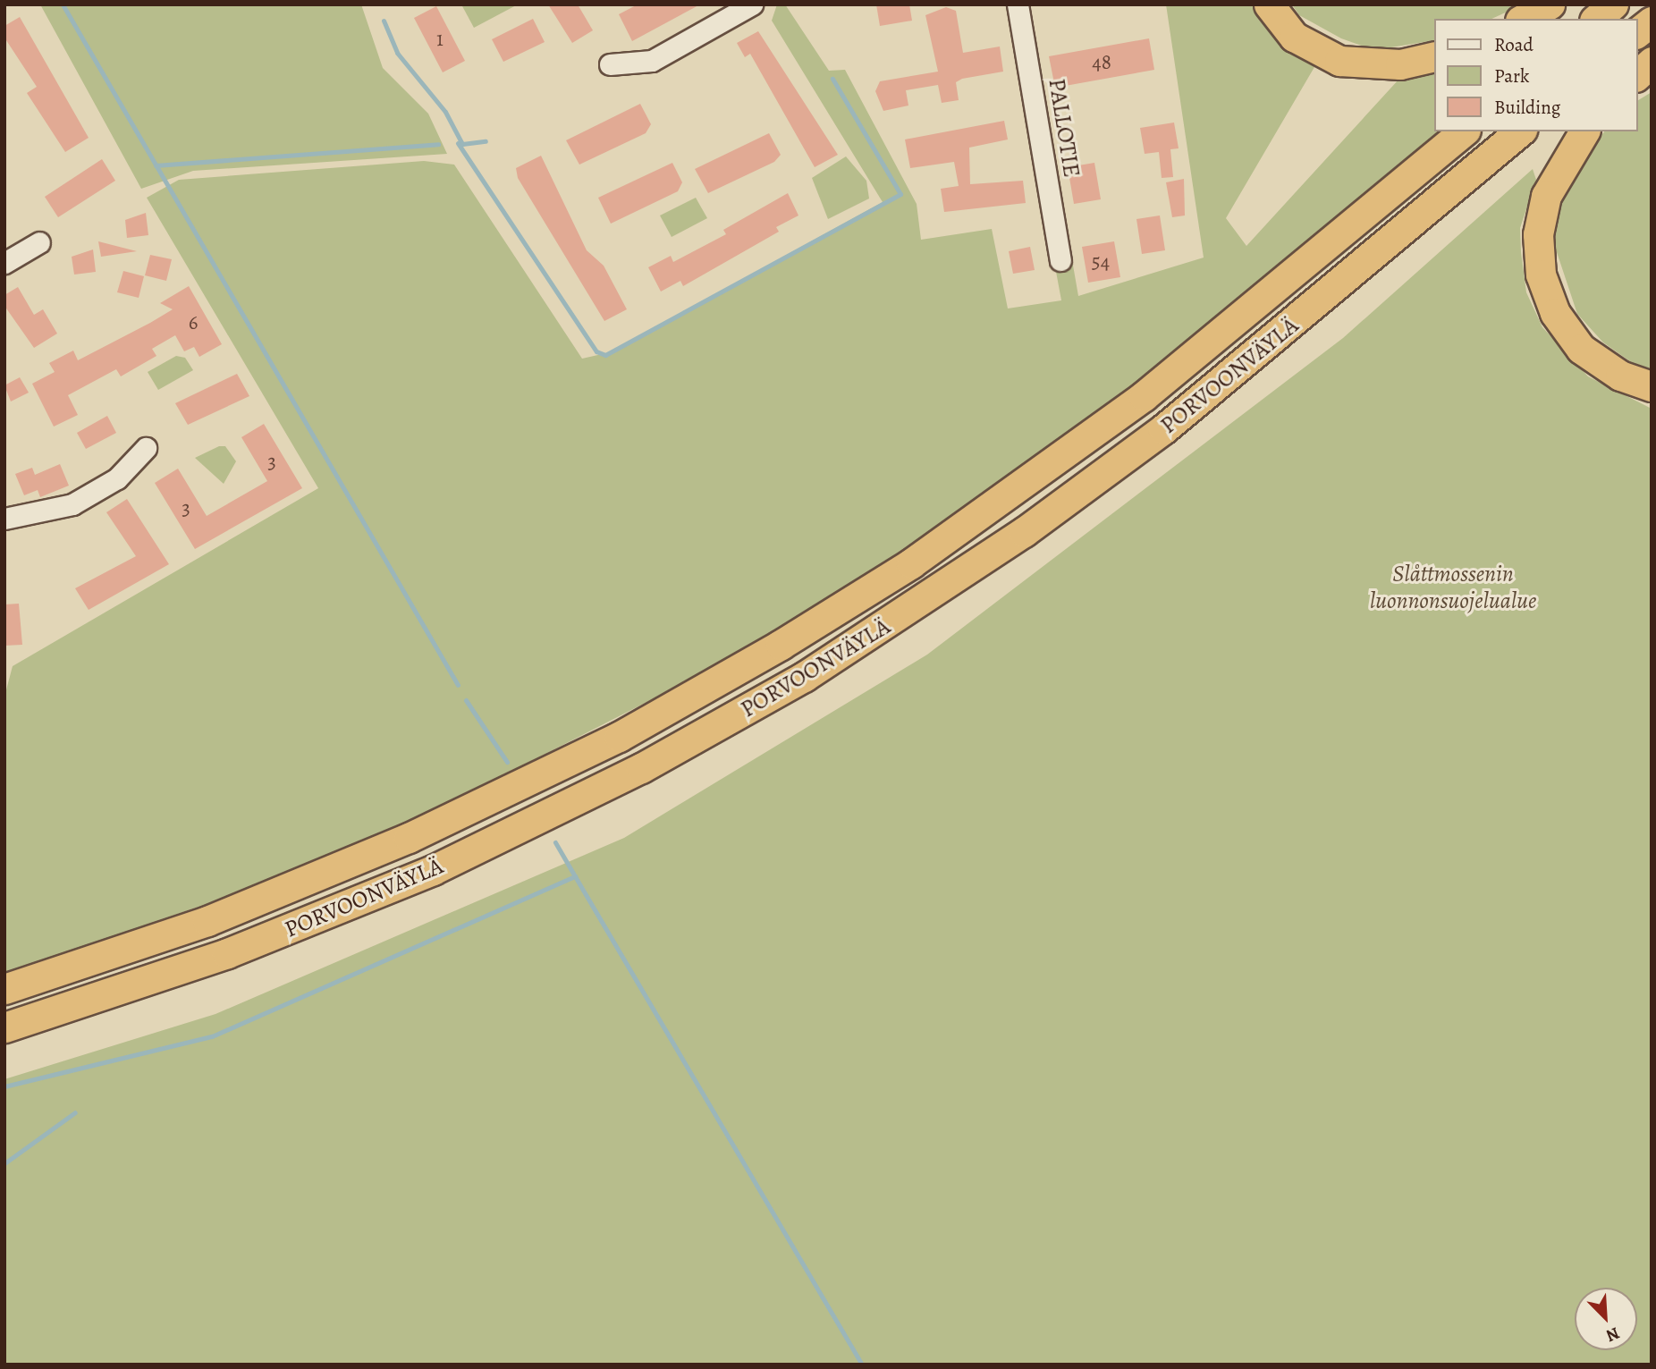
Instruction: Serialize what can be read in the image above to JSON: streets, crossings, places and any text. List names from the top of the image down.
{
  "streets": {
    "highway": ["PORVOONVÄYLÄ"],
    "street": ["PALLOTIE"]
  },
  "parks": ["Slåttmossenin luonnonsuojelualue"],
  "house_numbers": [
    "1",
    "48",
    "54",
    "6",
    "3",
    "3"
  ],
  "legend": ["Road", "Park", "Building"],
  "north": "bottom right"
}
